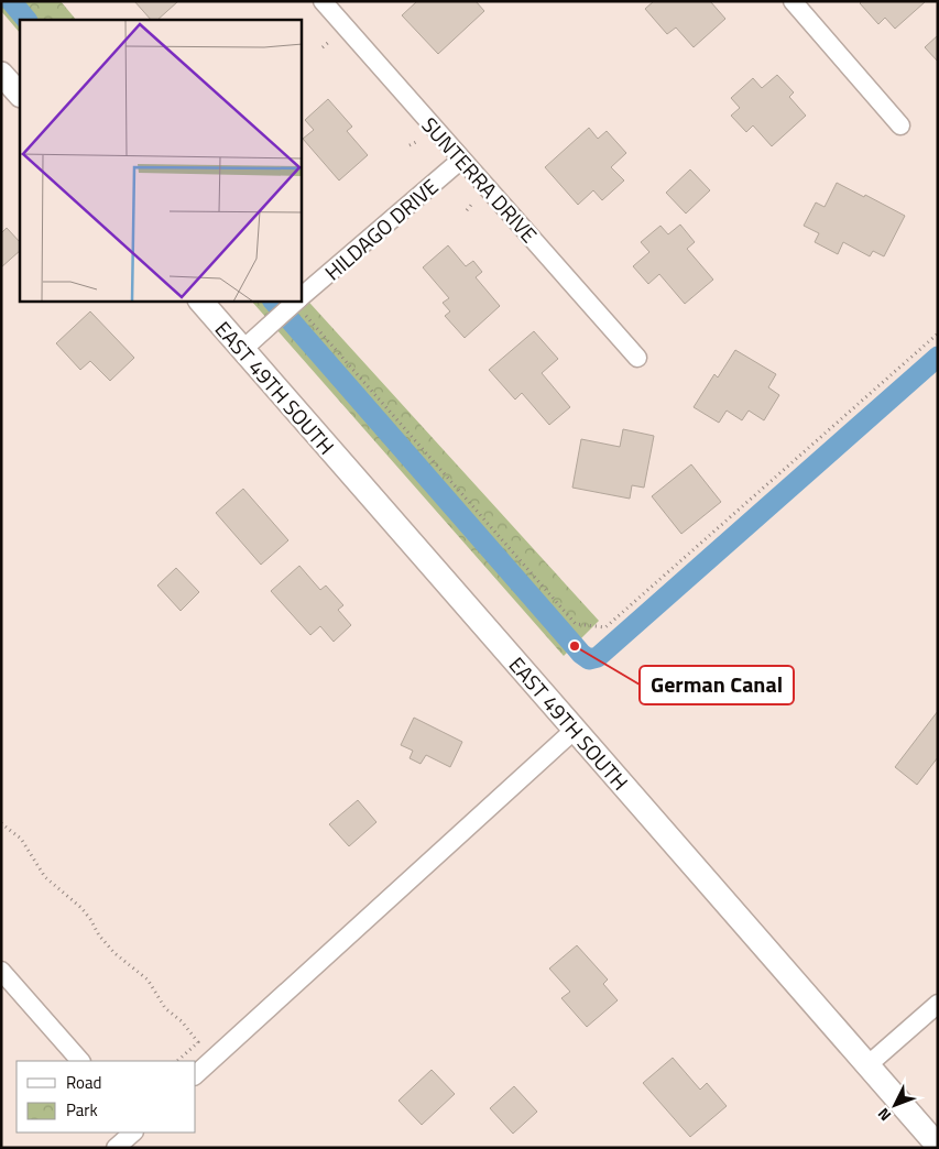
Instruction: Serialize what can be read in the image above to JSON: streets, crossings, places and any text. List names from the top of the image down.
{
  "streets": {
    "street": ["SUNTERRA DRIVE", "HILDAGO DRIVE", "EAST 49TH SOUTH"]
  },
  "crossings": [
    ["SUNTERRA DRIVE", "HILDAGO DRIVE"],
    ["HILDAGO DRIVE", "EAST 49TH SOUTH"]
  ],
  "places": ["German Canal"],
  "legend": ["Road", "Park"],
  "north": "bottom left"
}
